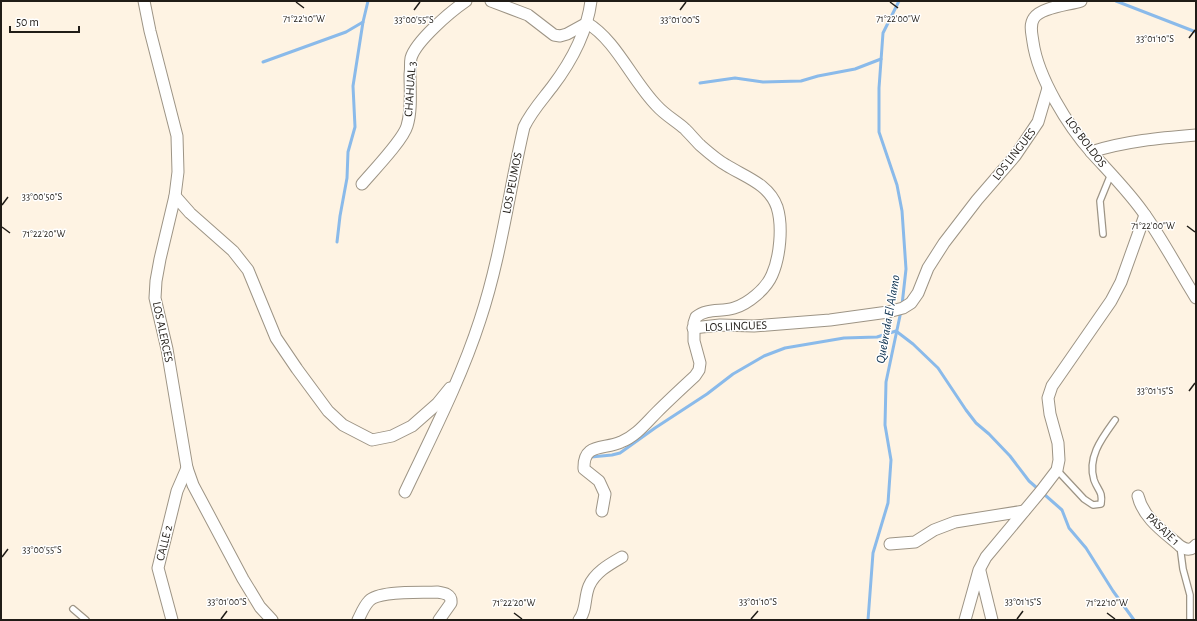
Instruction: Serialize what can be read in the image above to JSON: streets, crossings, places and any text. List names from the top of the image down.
{
  "streets": {
    "street": [
      "CHAHUAL 3",
      "LOS BOLDOS",
      "LOS LINGUES",
      "LOS PEUMOS",
      "LOS ALERCES",
      "PASAJE 1",
      "CALLE 2"
    ]
  },
  "crossings": [
    ["LOS BOLDOS", "LOS LINGUES"],
    ["LOS LINGUES", "LOS PEUMOS"],
    ["LOS ALERCES", "CALLE 2"]
  ],
  "water": ["Quebrada El Alamo"],
  "scale_bar": "50 m",
  "coordinates": [
    "71°22'10\"W",
    "71°22'00\"W",
    "33°00'55\"S",
    "33°01'00\"S",
    "33°01'10\"S",
    "33°00'50\"S",
    "71°22'20\"W",
    "33°01'15\"S"
  ]
}
